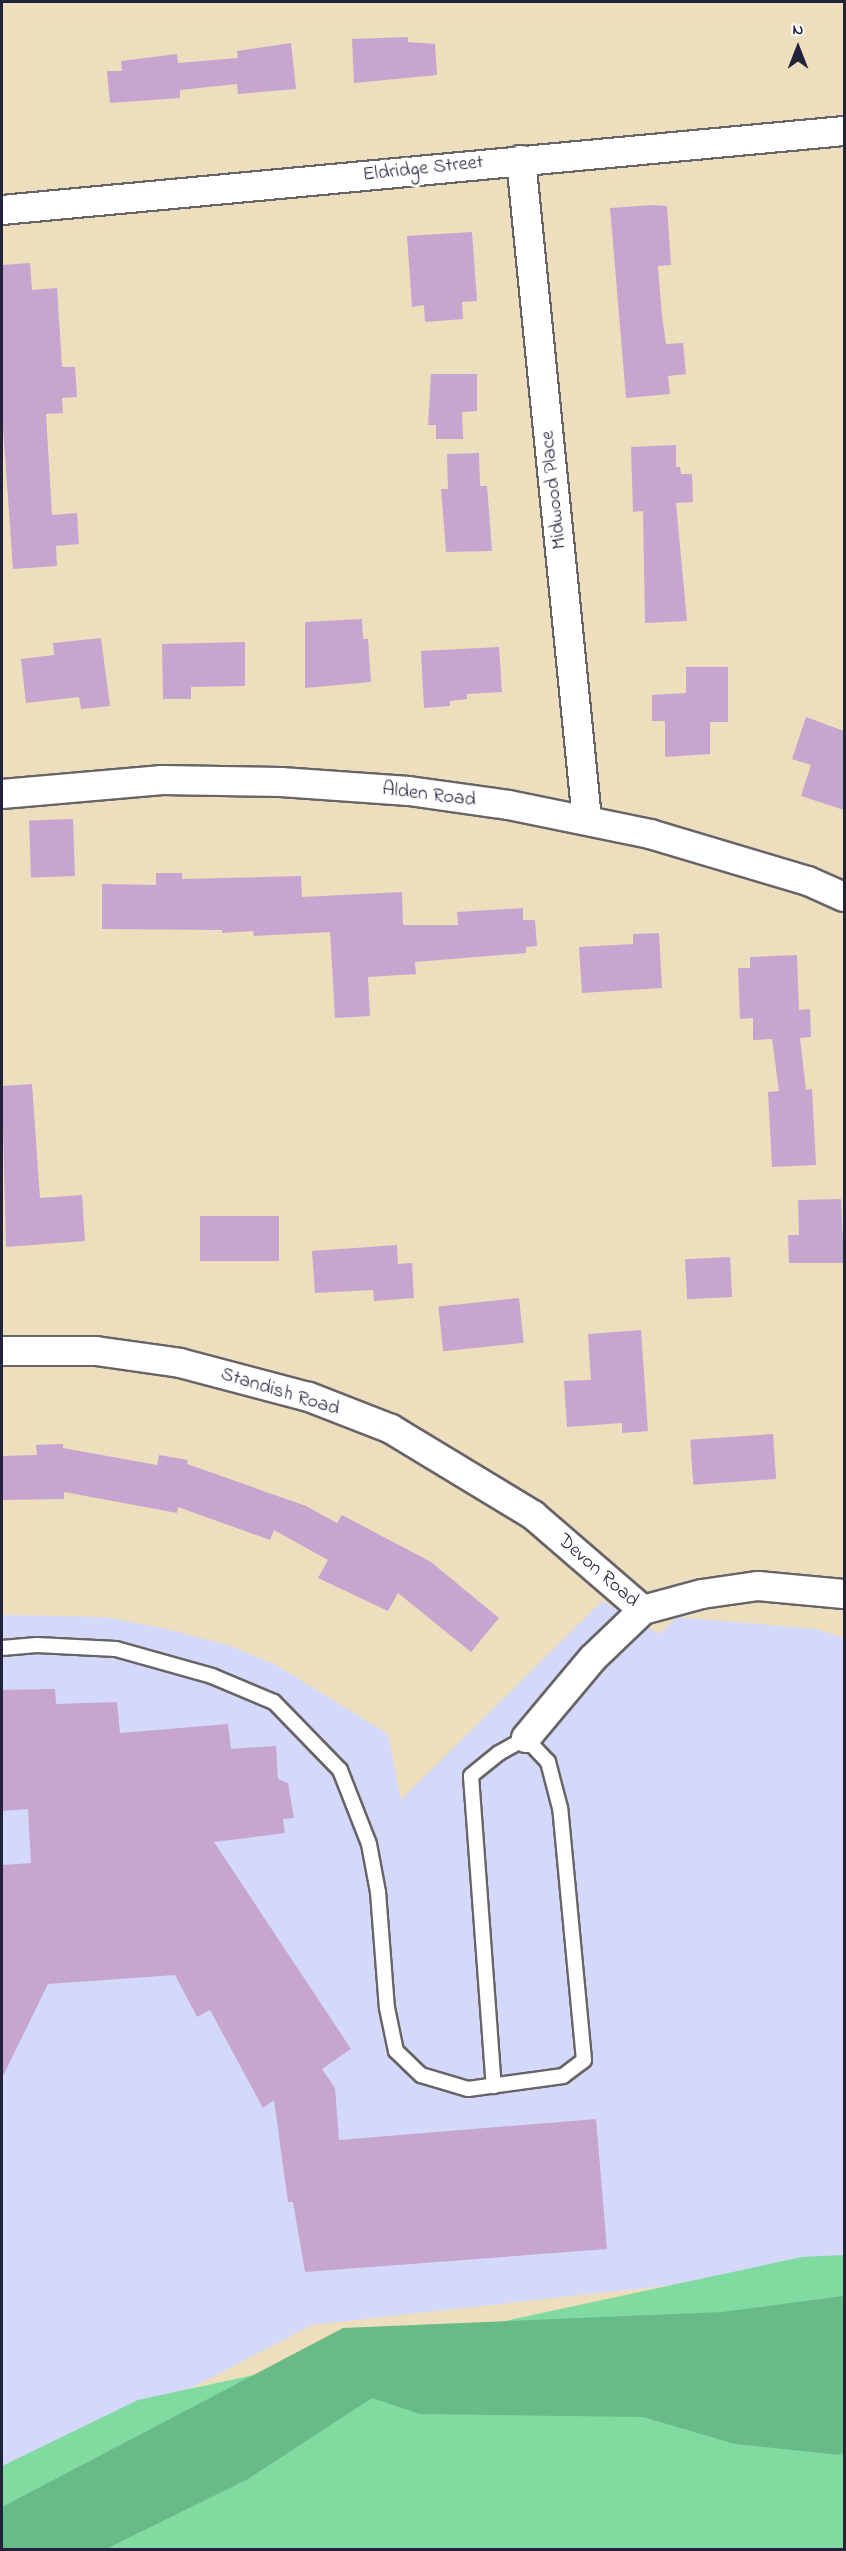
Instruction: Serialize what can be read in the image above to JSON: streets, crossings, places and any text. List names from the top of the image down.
{
  "streets": {
    "street": [
      "Eldridge Street",
      "Midwood Place",
      "Alden Road",
      "Standish Road",
      "Devon Road"
    ]
  },
  "crossings": [
    ["Eldridge Street", "Midwood Place"],
    ["Midwood Place", "Alden Road"],
    ["Standish Road", "Devon Road"]
  ],
  "north": "top"
}
